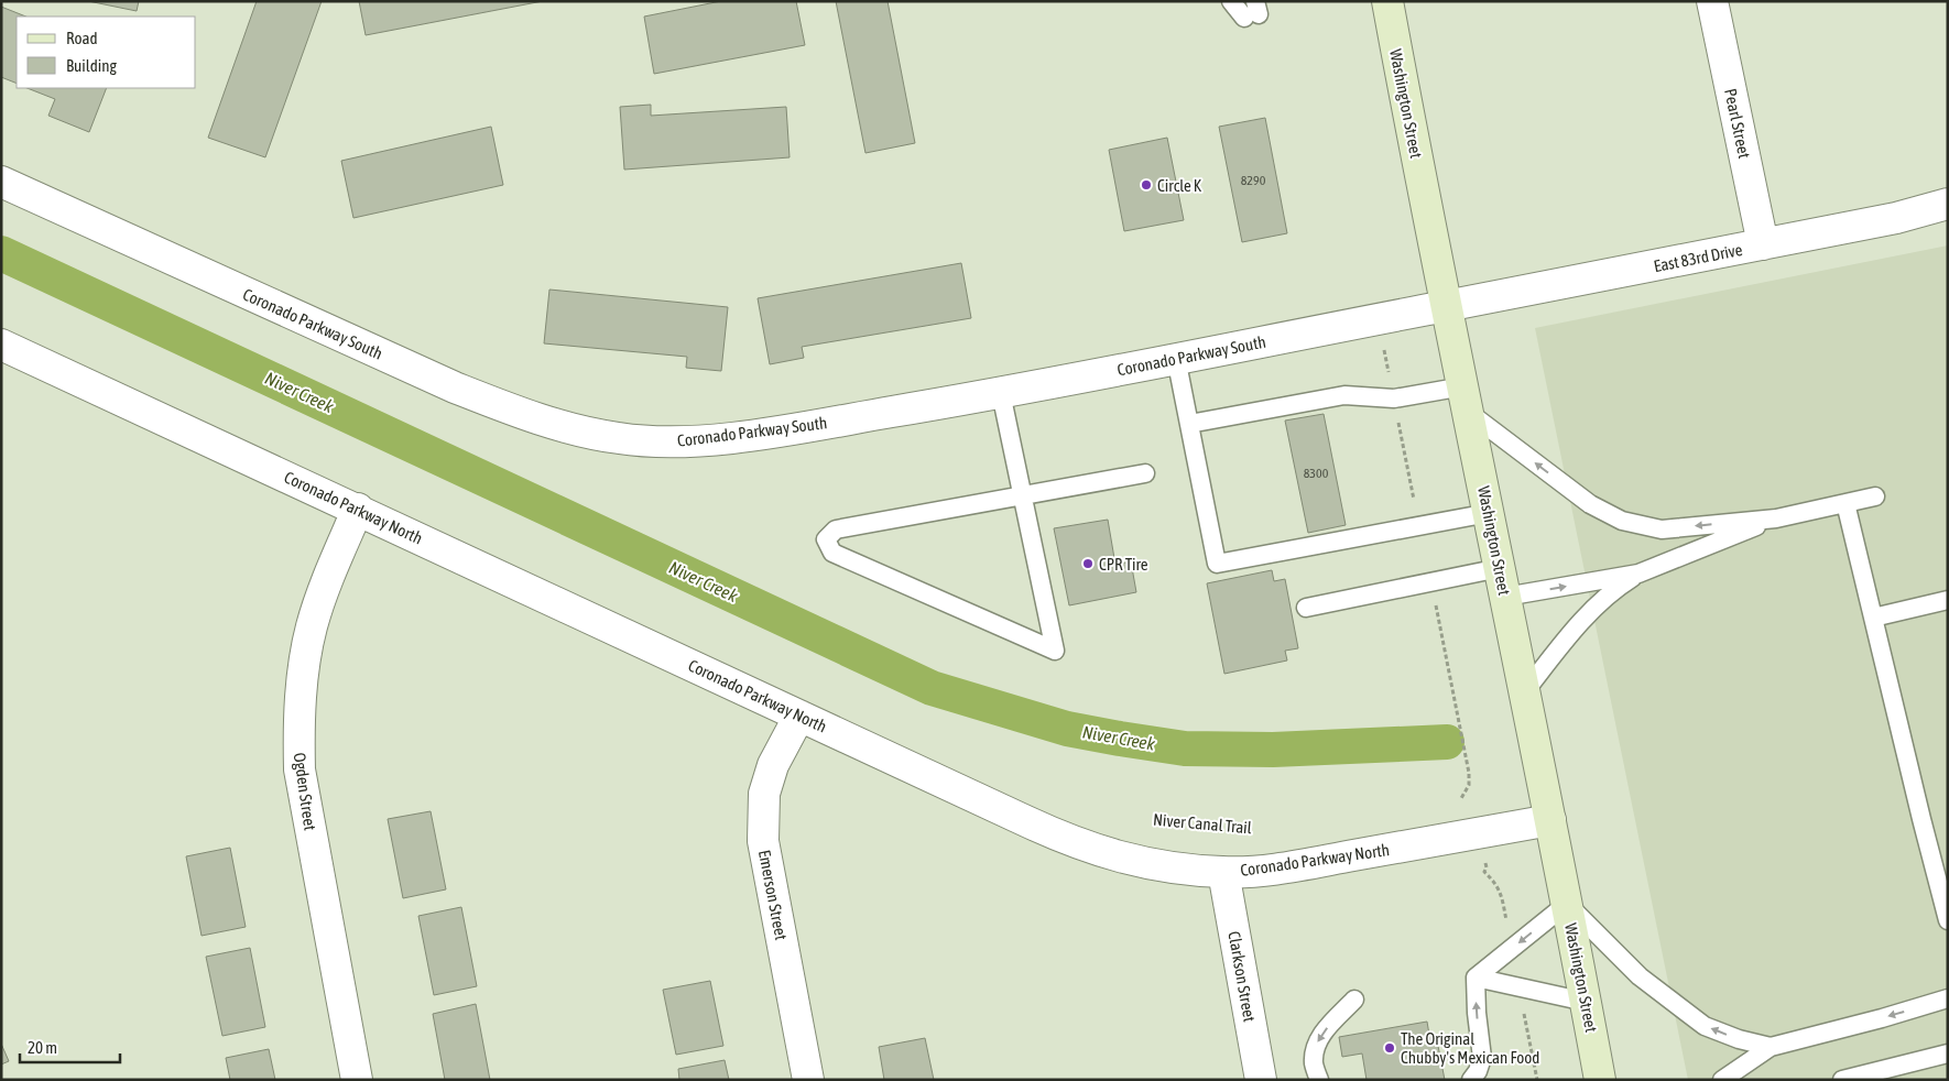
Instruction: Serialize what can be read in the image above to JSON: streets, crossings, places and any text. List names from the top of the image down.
{
  "streets": {
    "main road": ["Washington Street"],
    "street": [
      "Pearl Street",
      "East 83rd Drive",
      "Coronado Parkway South",
      "Coronado Parkway North",
      "Ogden Street",
      "Emerson Street",
      "Clarkson Street"
    ]
  },
  "crossings": [
    ["Washington Street", "East 83rd Drive"],
    ["Washington Street", "Coronado Parkway South"],
    ["Washington Street", "Coronado Parkway North"],
    ["Pearl Street", "East 83rd Drive"],
    ["East 83rd Drive", "Coronado Parkway South"],
    ["Coronado Parkway North", "Ogden Street"],
    ["Coronado Parkway North", "Emerson Street"],
    ["Coronado Parkway North", "Clarkson Street"]
  ],
  "water": ["Niver Creek"],
  "places": ["Circle K", "CPR Tire", "The Original Chubby's Mexican Food"],
  "house_numbers": ["8290", "8300"],
  "legend": ["Road", "Building"],
  "scale_bar": "20 m"
}
